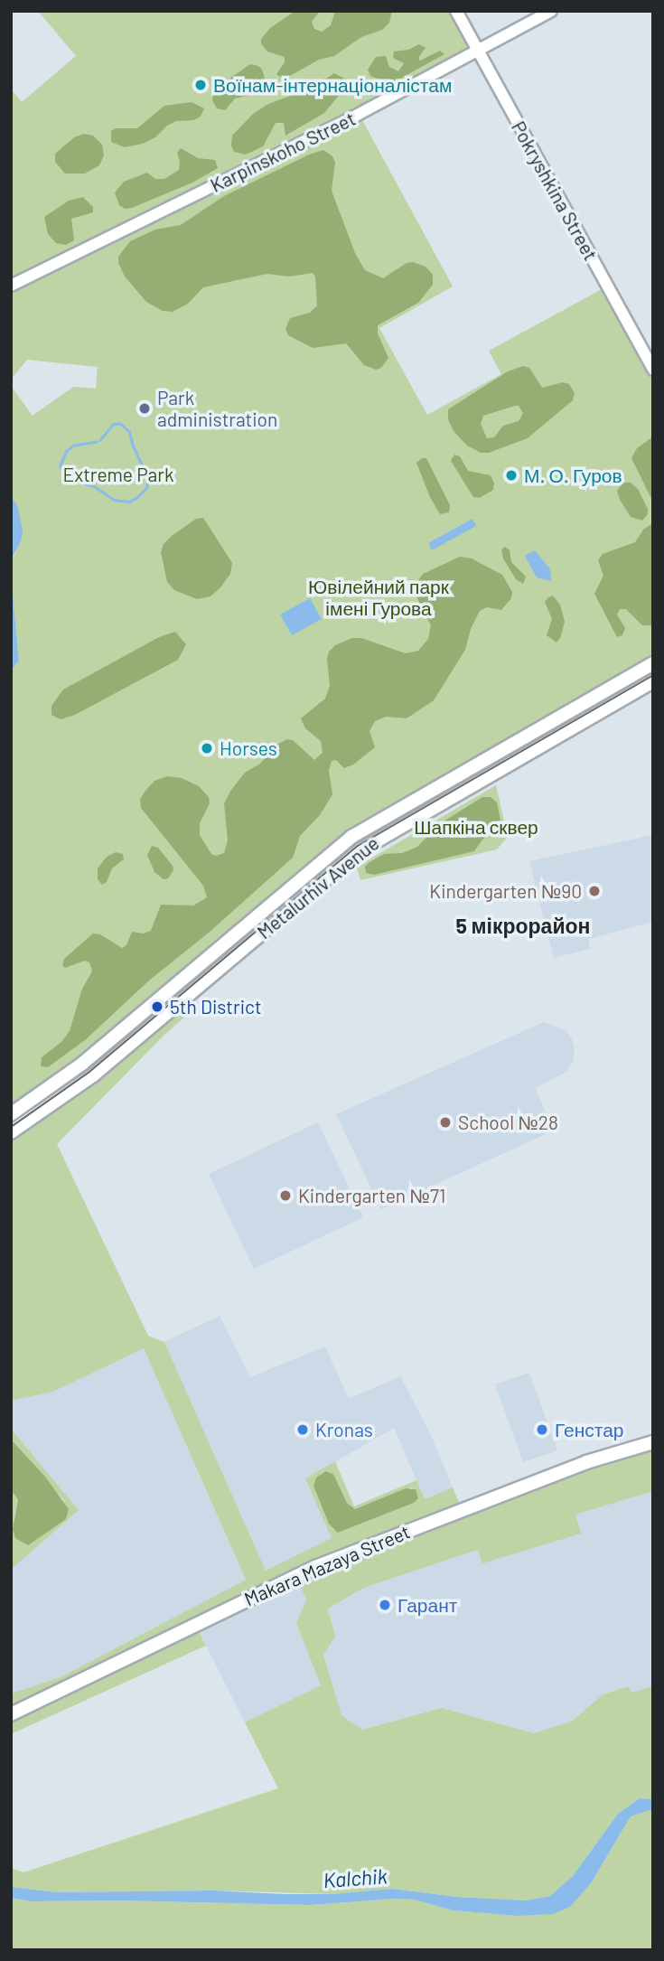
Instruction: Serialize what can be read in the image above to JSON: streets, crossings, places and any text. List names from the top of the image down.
{
  "streets": {
    "main road": ["Metalurhiv Avenue", "Makara Mazaya Street"],
    "street": ["Karpinskoho Street", "Pokryshkina Street"]
  },
  "crossings": [
    ["Karpinskoho Street", "Pokryshkina Street"]
  ],
  "districts": ["5 мікрорайон"],
  "water": ["Kalchik"],
  "parks": ["Extreme Park", "Ювілейний парк імені Гурова", "Шапкіна сквер"],
  "places": [
    "Воїнам-інтернаціоналістам",
    "Park administration",
    "М. О. Гуров",
    "Horses",
    "Kindergarten №90",
    "5th District",
    "School №28",
    "Kindergarten №71",
    "Kronas",
    "Генстар",
    "Гарант"
  ]
}
